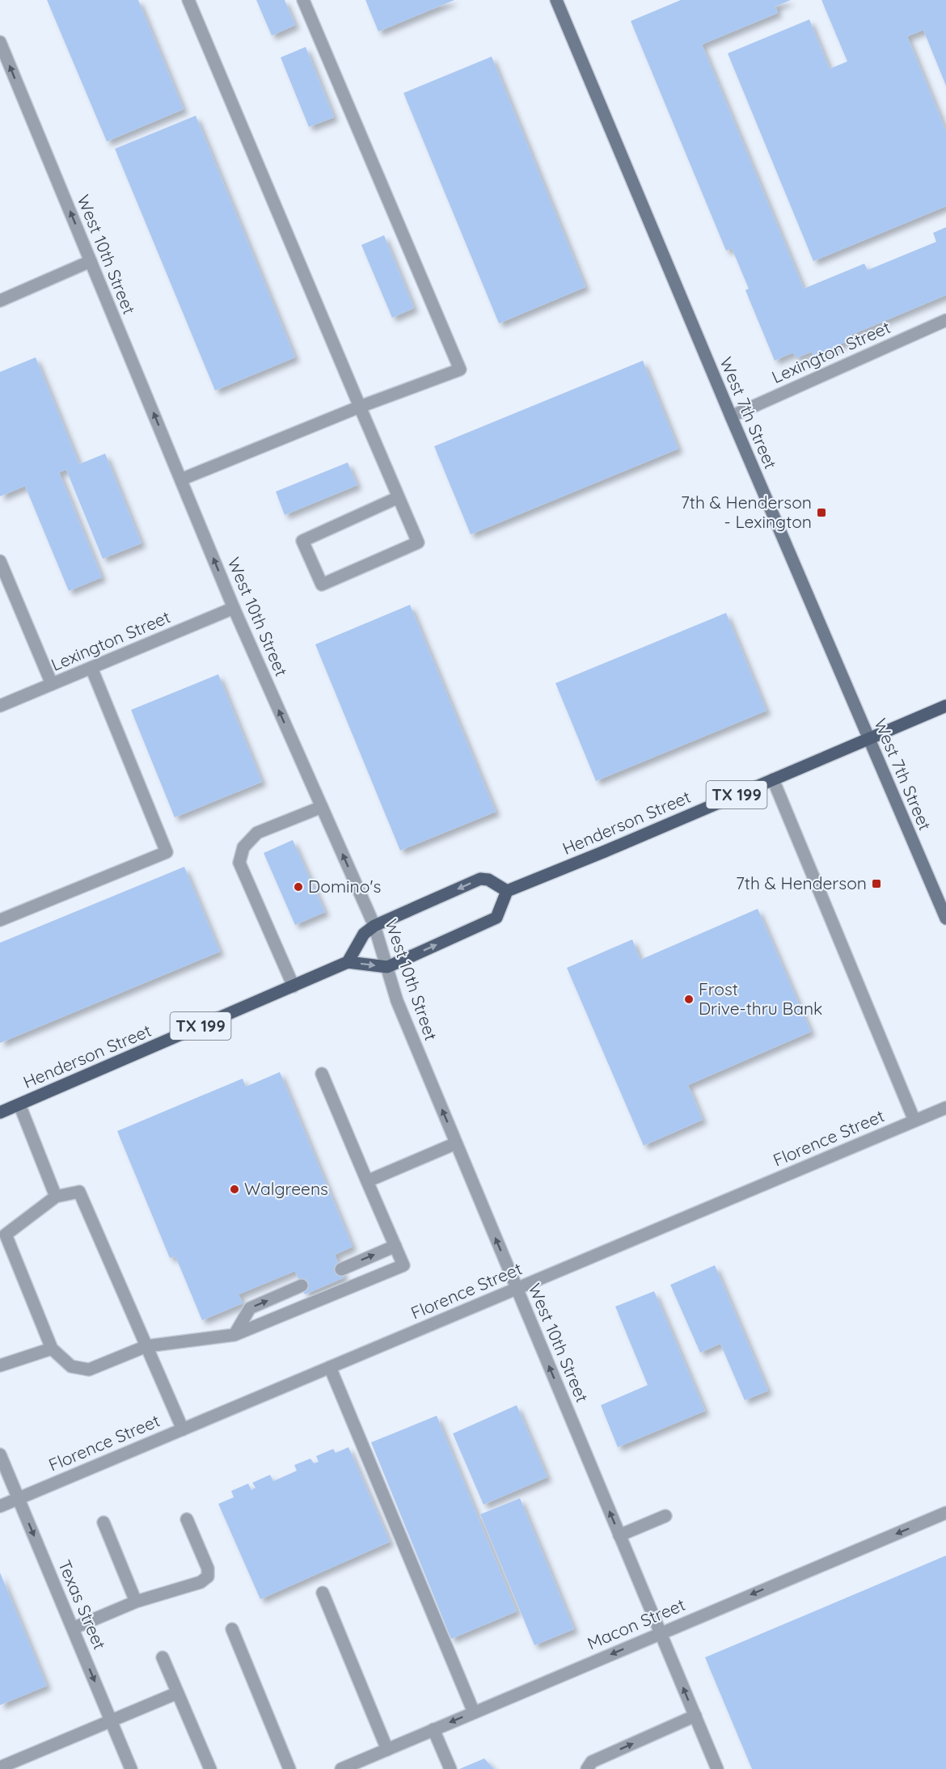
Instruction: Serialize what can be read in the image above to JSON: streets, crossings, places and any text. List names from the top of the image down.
{
  "streets": {
    "main road": ["West 7th Street", "TX 199", "Henderson Street"],
    "street": [
      "West 10th Street",
      "Lexington Street",
      "Florence Street",
      "Texas Street",
      "Macon Street"
    ]
  },
  "crossings": [
    ["West 10th Street", "Lexington Street"],
    ["West 10th Street", "Florence Street"],
    ["West 10th Street", "Macon Street"],
    ["Lexington Street", "West 7th Street"],
    ["West 7th Street", "Henderson Street"],
    ["Florence Street", "Texas Street"]
  ],
  "one_way": ["West 10th Street"],
  "places": {
    "transit": ["7th & Henderson - Lexington", "7th & Henderson"],
    "other": ["Domino's", "Frost Drive-thru Bank", "Walgreens"]
  }
}
